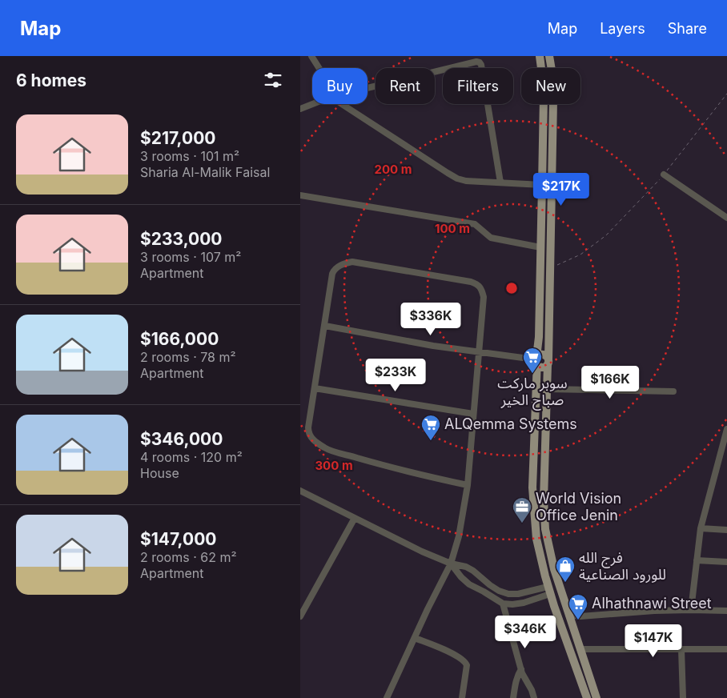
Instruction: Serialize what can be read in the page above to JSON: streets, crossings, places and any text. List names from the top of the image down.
{
  "places": {
    "supermarket": ["سوبر ماركت صباح الخير", "ALQemma Systems", "Alhathnawi Street"],
    "office": ["World Vision Office Jenin"],
    "shop": ["فرج الله للورود الصناعية"]
  },
  "page": {
    "header": "Map",
    "nav": ["Map", "Layers", "Share"],
    "heading": "6 homes",
    "chip": [
      "Buy",
      "Rent",
      "Filters",
      "New"
    ],
    "list": [
      {
        "name": "$217,000",
        "note": "3 rooms · 101 m² · Sharia Al-Malik Faisal"
      },
      {
        "name": "$233,000",
        "note": "3 rooms · 107 m² · Apartment"
      },
      {
        "name": "$166,000",
        "note": "2 rooms · 78 m² · Apartment"
      },
      {
        "name": "$346,000",
        "note": "4 rooms · 120 m² · House"
      },
      {
        "name": "$147,000",
        "note": "2 rooms · 62 m² · Apartment"
      }
    ],
    "price": [
      "$217K",
      "$336K",
      "$233K",
      "$166K",
      "$346K",
      "$147K"
    ]
  },
  "rings": ["200 m", "100 m", "300 m"]
}
